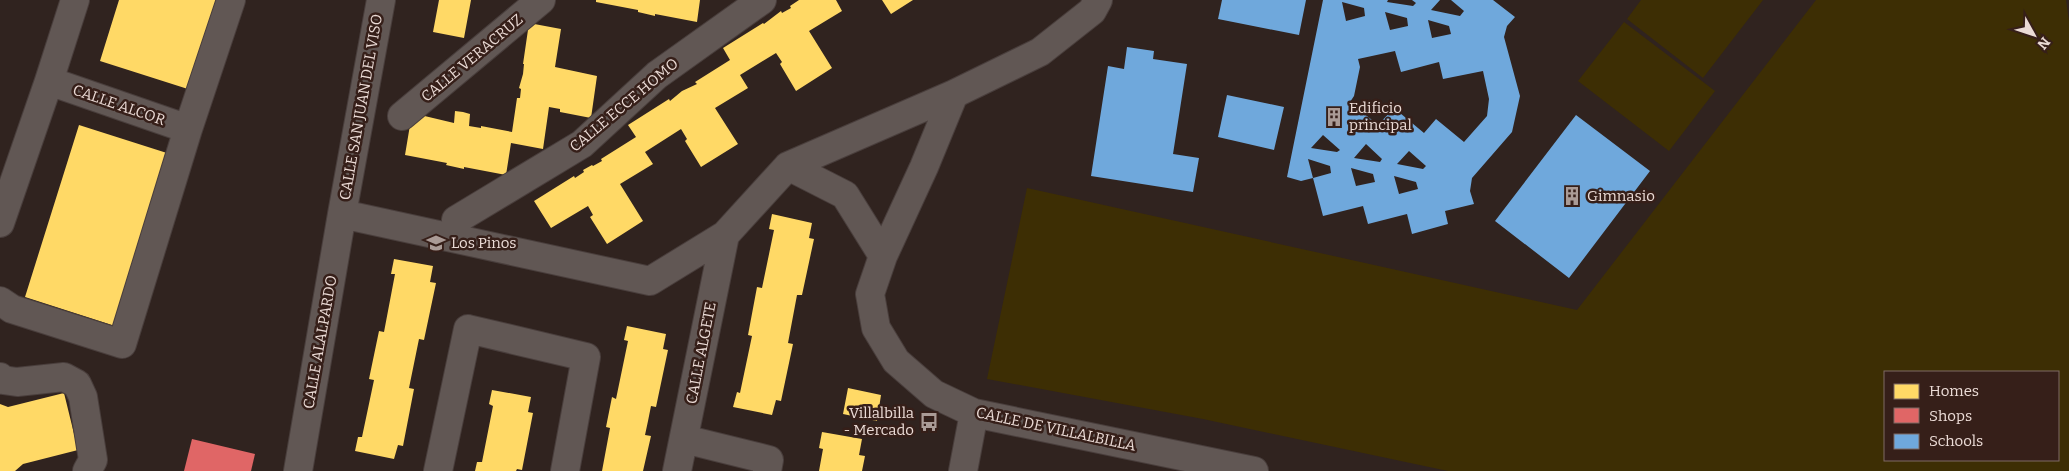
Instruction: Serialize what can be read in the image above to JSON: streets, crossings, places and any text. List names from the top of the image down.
{
  "streets": {
    "street": [
      "CALLE VERACRUZ",
      "CALLE ALCOR",
      "CALLE ECCE HOMO",
      "CALLE SAN JUAN DEL VISO",
      "CALLE ALALPARDO",
      "CALLE ALGETE",
      "CALLE DE VILLALBILLA"
    ]
  },
  "crossings": [
    ["CALLE SAN JUAN DEL VISO", "CALLE ALALPARDO"]
  ],
  "places": {
    "building": ["Edificio principal", "Gimnasio"],
    "school or university": ["Los Pinos"],
    "bus stop": ["Villalbilla - Mercado"]
  },
  "legend": ["Homes", "Shops", "Schools"],
  "north": "bottom right"
}
